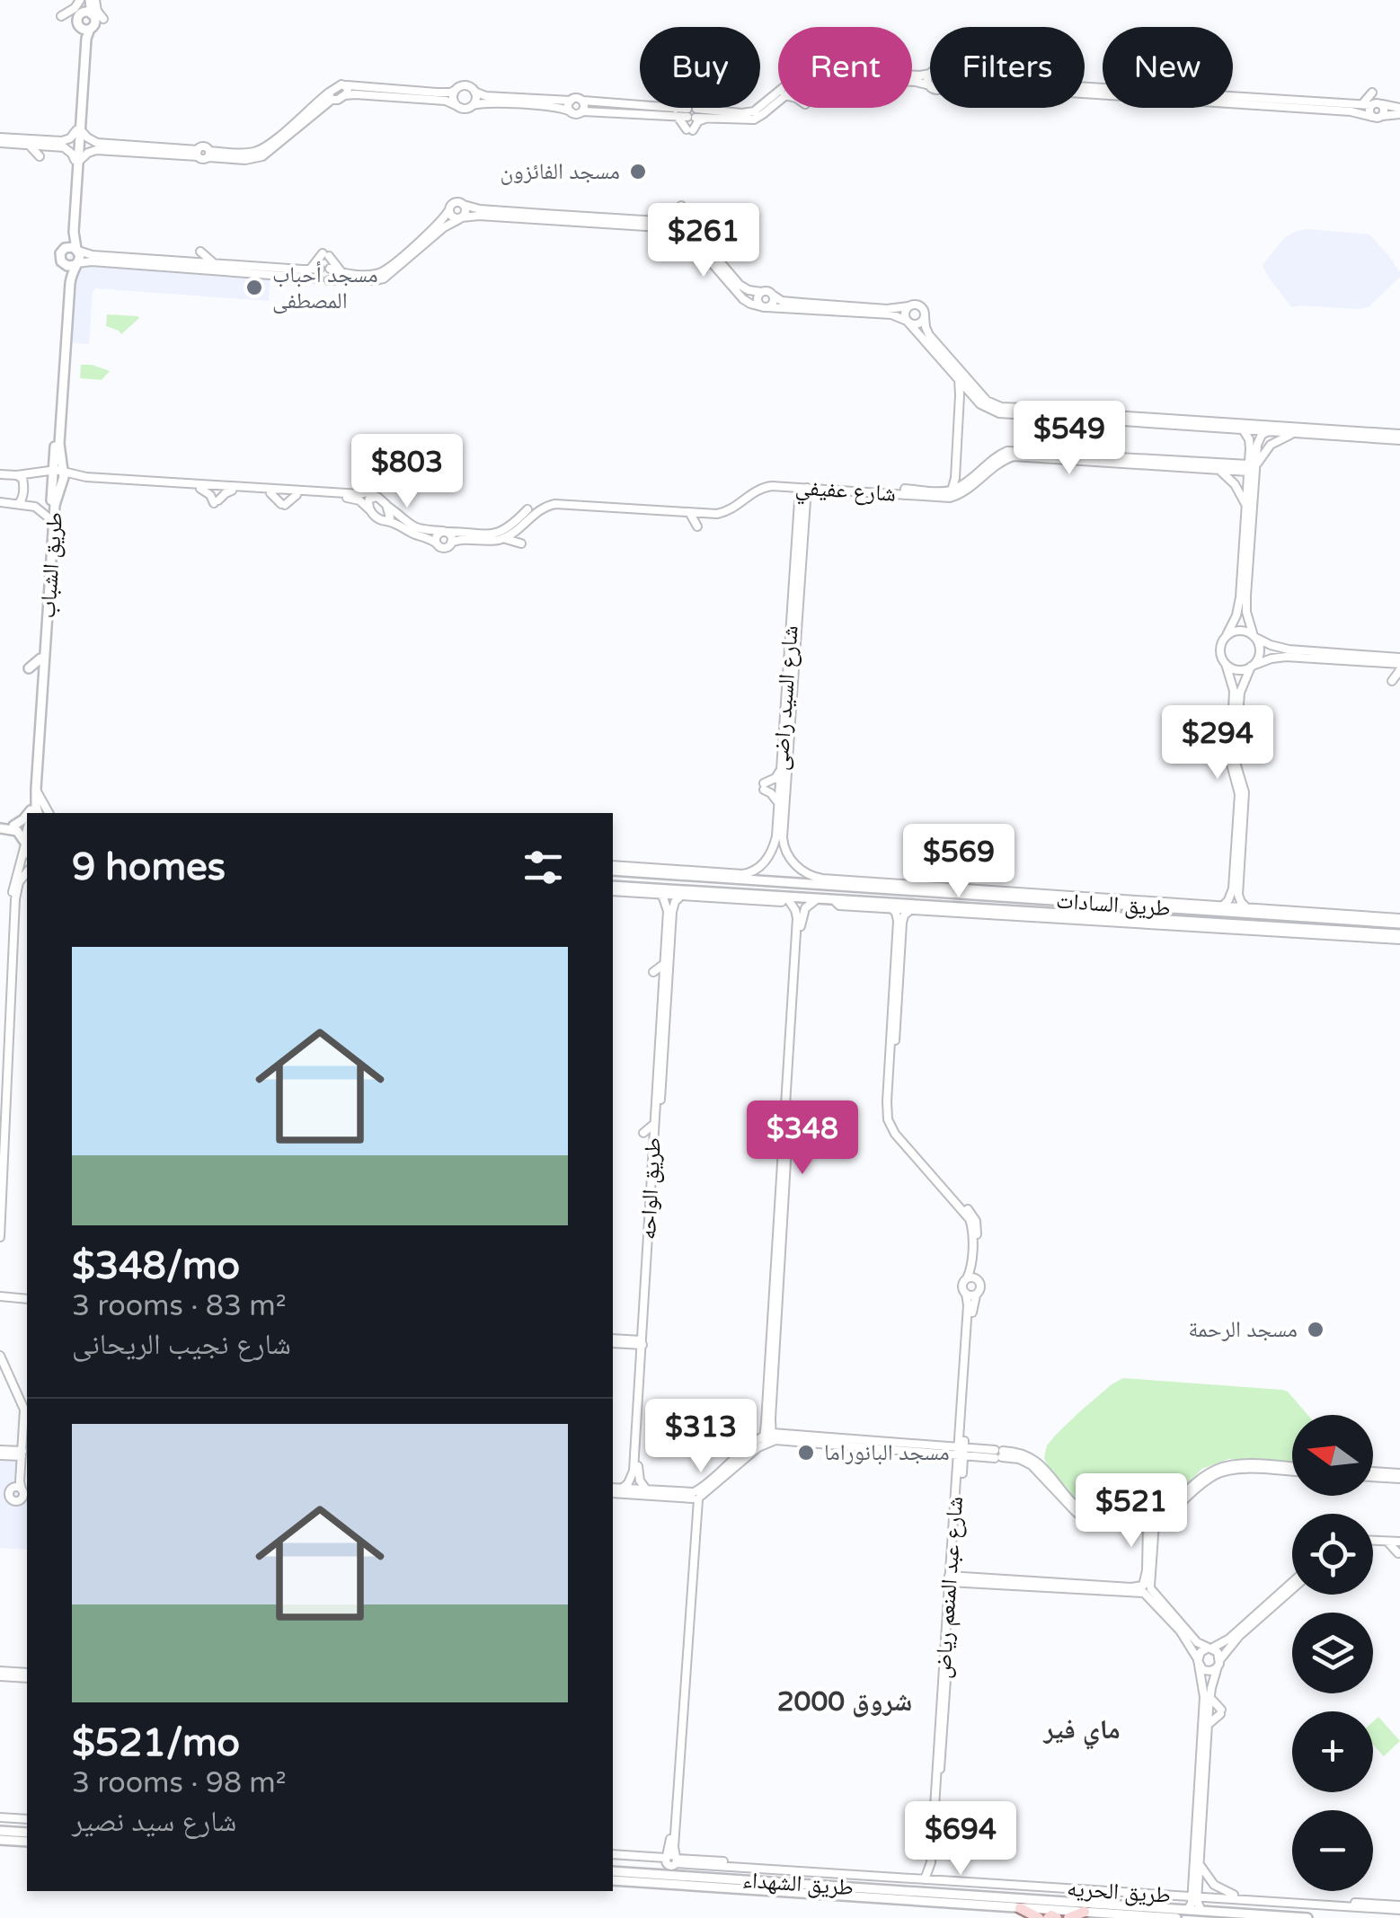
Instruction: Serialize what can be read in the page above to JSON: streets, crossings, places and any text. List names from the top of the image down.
{
  "streets": {
    "main road": ["طريق الشباب", "طريق السادات", "طريق الشهداء"],
    "street": [
      "شارع عفيفي",
      "شارع السيد راضى",
      "طريق الواحه",
      "شارع عبد المنعم رياض",
      "طريق الحريه"
    ]
  },
  "crossings": [
    ["شارع عفيفي", "شارع السيد راضى"],
    ["طريق السادات", "طريق الواحه"],
    ["شارع عبد المنعم رياض", "طريق الحريه"]
  ],
  "districts": ["شروق 2000", "ماي فير"],
  "places": [
    "مسجد الفائزون",
    "مسجد أحباب المصطفى",
    "مسجد الرحمة",
    "مسجد البانوراما"
  ],
  "north": "left",
  "page": {
    "chip": [
      "Buy",
      "Rent",
      "Filters",
      "New"
    ],
    "price": [
      "$261",
      "$549",
      "$803",
      "$294",
      "$569",
      "$348",
      "$313",
      "$521",
      "$694"
    ],
    "heading": "9 homes",
    "list": [
      {
        "name": "$348/mo",
        "note": "3 rooms · 83 m² · شارع نجيب الريحانى"
      },
      {
        "name": "$521/mo",
        "note": "3 rooms · 98 m² · شارع سيد نصير"
      }
    ],
    "map_buttons": ["+", "−"]
  }
}
